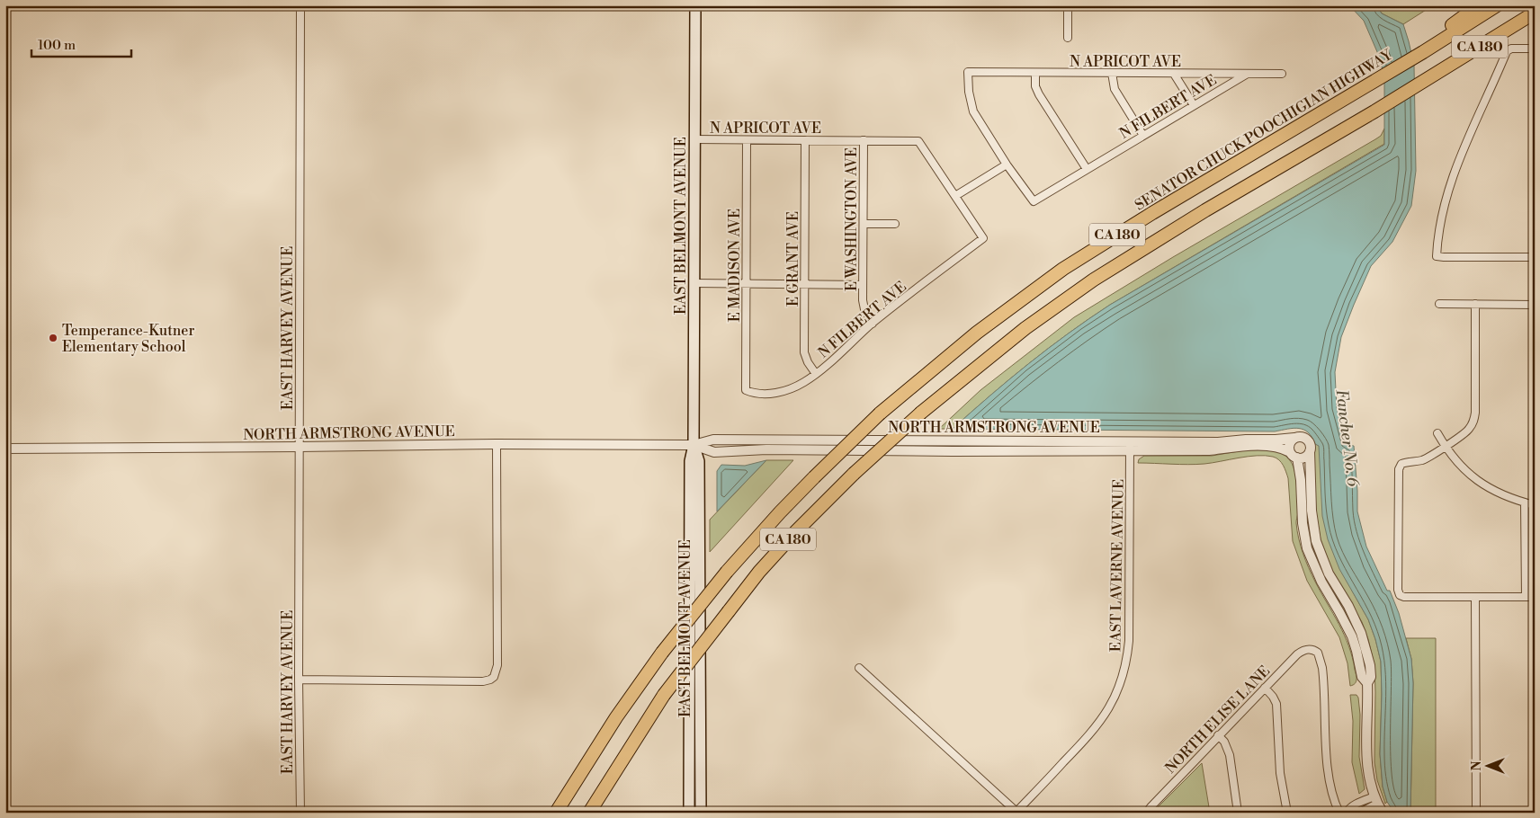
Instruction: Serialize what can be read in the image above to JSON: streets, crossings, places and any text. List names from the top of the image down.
{
  "streets": {
    "highway": ["CA 180", "SENATOR CHUCK POOCHIGIAN HIGHWAY"],
    "main road": ["EAST BELMONT AVENUE"],
    "street": [
      "N APRICOT AVE",
      "N FILBERT AVE",
      "E WASHINGTON AVE",
      "E GRANT AVE",
      "E MADISON AVE",
      "EAST HARVEY AVENUE",
      "NORTH ARMSTRONG AVENUE",
      "EAST LAVERNE AVENUE",
      "NORTH ELISE LANE"
    ]
  },
  "crossings": [
    ["N APRICOT AVE", "N FILBERT AVE"],
    ["N APRICOT AVE", "E WASHINGTON AVE"],
    ["N APRICOT AVE", "EAST BELMONT AVENUE"],
    ["N APRICOT AVE", "E GRANT AVE"],
    ["N APRICOT AVE", "E MADISON AVE"],
    ["N FILBERT AVE", "E WASHINGTON AVE"],
    ["N FILBERT AVE", "E GRANT AVE"],
    ["N FILBERT AVE", "E MADISON AVE"],
    ["EAST BELMONT AVENUE", "NORTH ARMSTRONG AVENUE"],
    ["EAST HARVEY AVENUE", "NORTH ARMSTRONG AVENUE"],
    ["NORTH ARMSTRONG AVENUE", "EAST LAVERNE AVENUE"]
  ],
  "water": ["Fancher No. 6"],
  "places": ["Temperance-Kutner Elementary School"],
  "scale_bar": "100 m",
  "north": "left"
}
